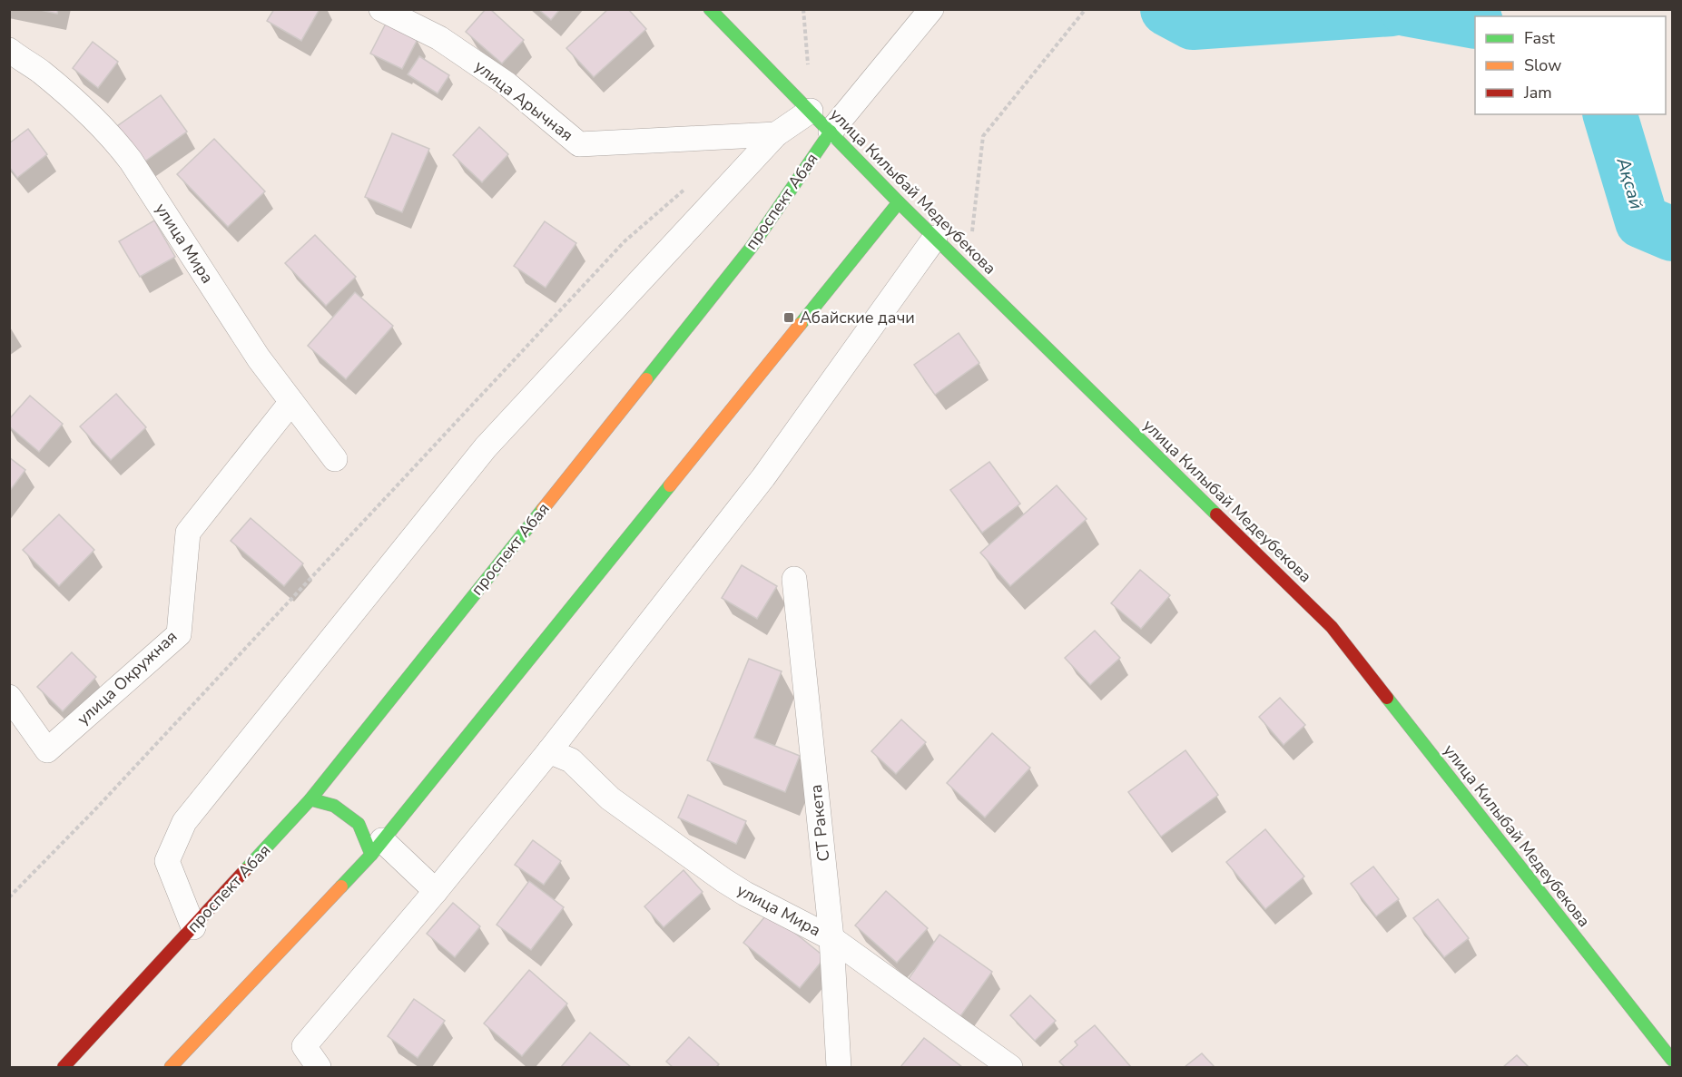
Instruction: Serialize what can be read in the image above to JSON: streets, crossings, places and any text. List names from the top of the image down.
{
  "streets": {
    "main road": ["улица Килыбай Медеубекова", "проспект Абая"],
    "street": [
      "улица Арычная",
      "улица Мира",
      "улица Окружная",
      "СТ Ракета"
    ]
  },
  "crossings": [
    ["улица Килыбай Медеубекова", "проспект Абая"],
    ["улица Мира", "улица Окружная"],
    ["улица Мира", "СТ Ракета"]
  ],
  "water": ["Ақсай"],
  "places": {
    "transit": ["Абайские дачи"]
  },
  "legend": ["Fast", "Slow", "Jam"]
}
